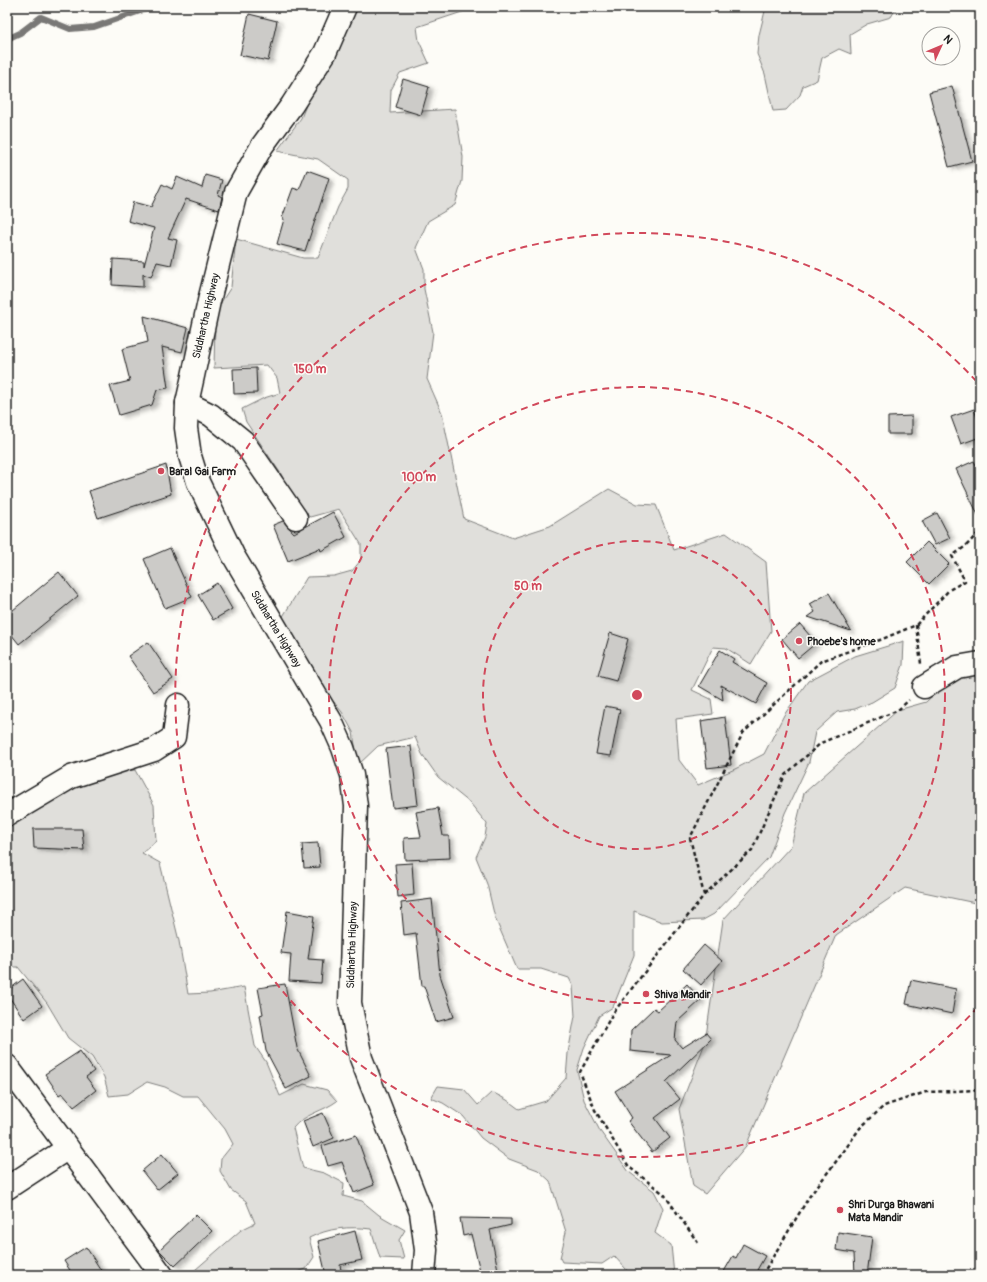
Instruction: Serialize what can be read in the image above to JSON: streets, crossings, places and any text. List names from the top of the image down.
{
  "streets": {
    "main road": ["Siddhartha Highway"]
  },
  "places": [
    "Baral Gai Farm",
    "Phoebe's home",
    "Shiva Mandir",
    "Shri Durga Bhawani Mata Mandir"
  ],
  "north": "top right",
  "rings": ["150 m", "100 m", "50 m"]
}
